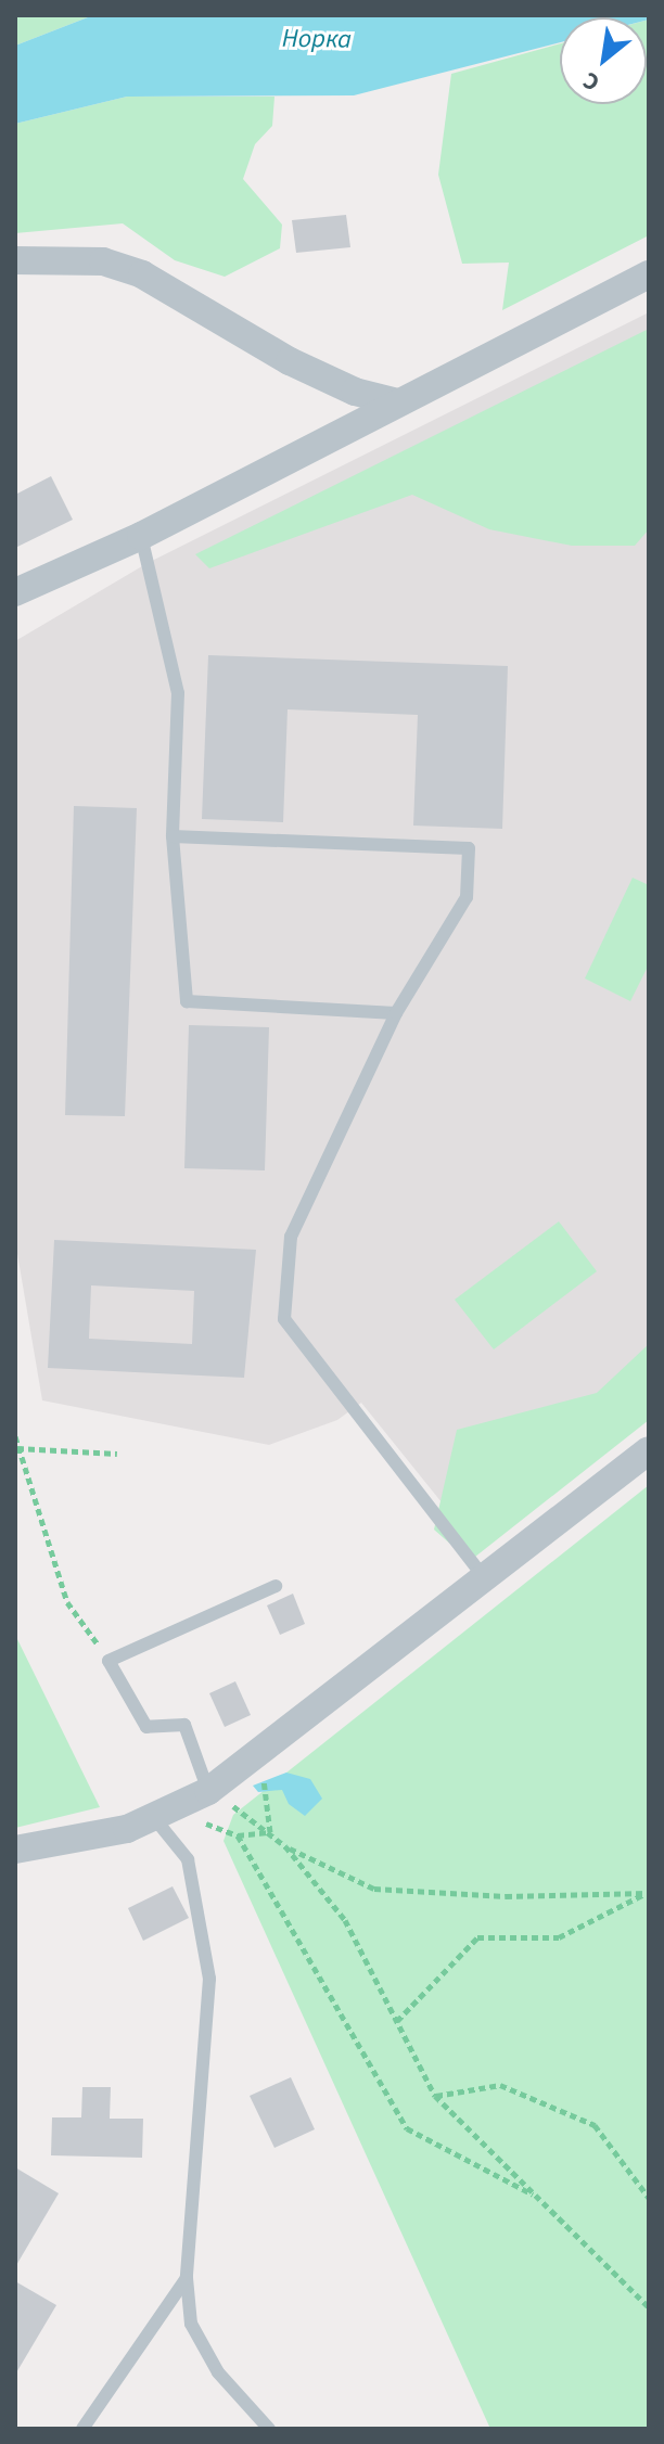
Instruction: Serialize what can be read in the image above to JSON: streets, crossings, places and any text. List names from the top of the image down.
{
  "water": ["Норка"],
  "north": "bottom left"
}
